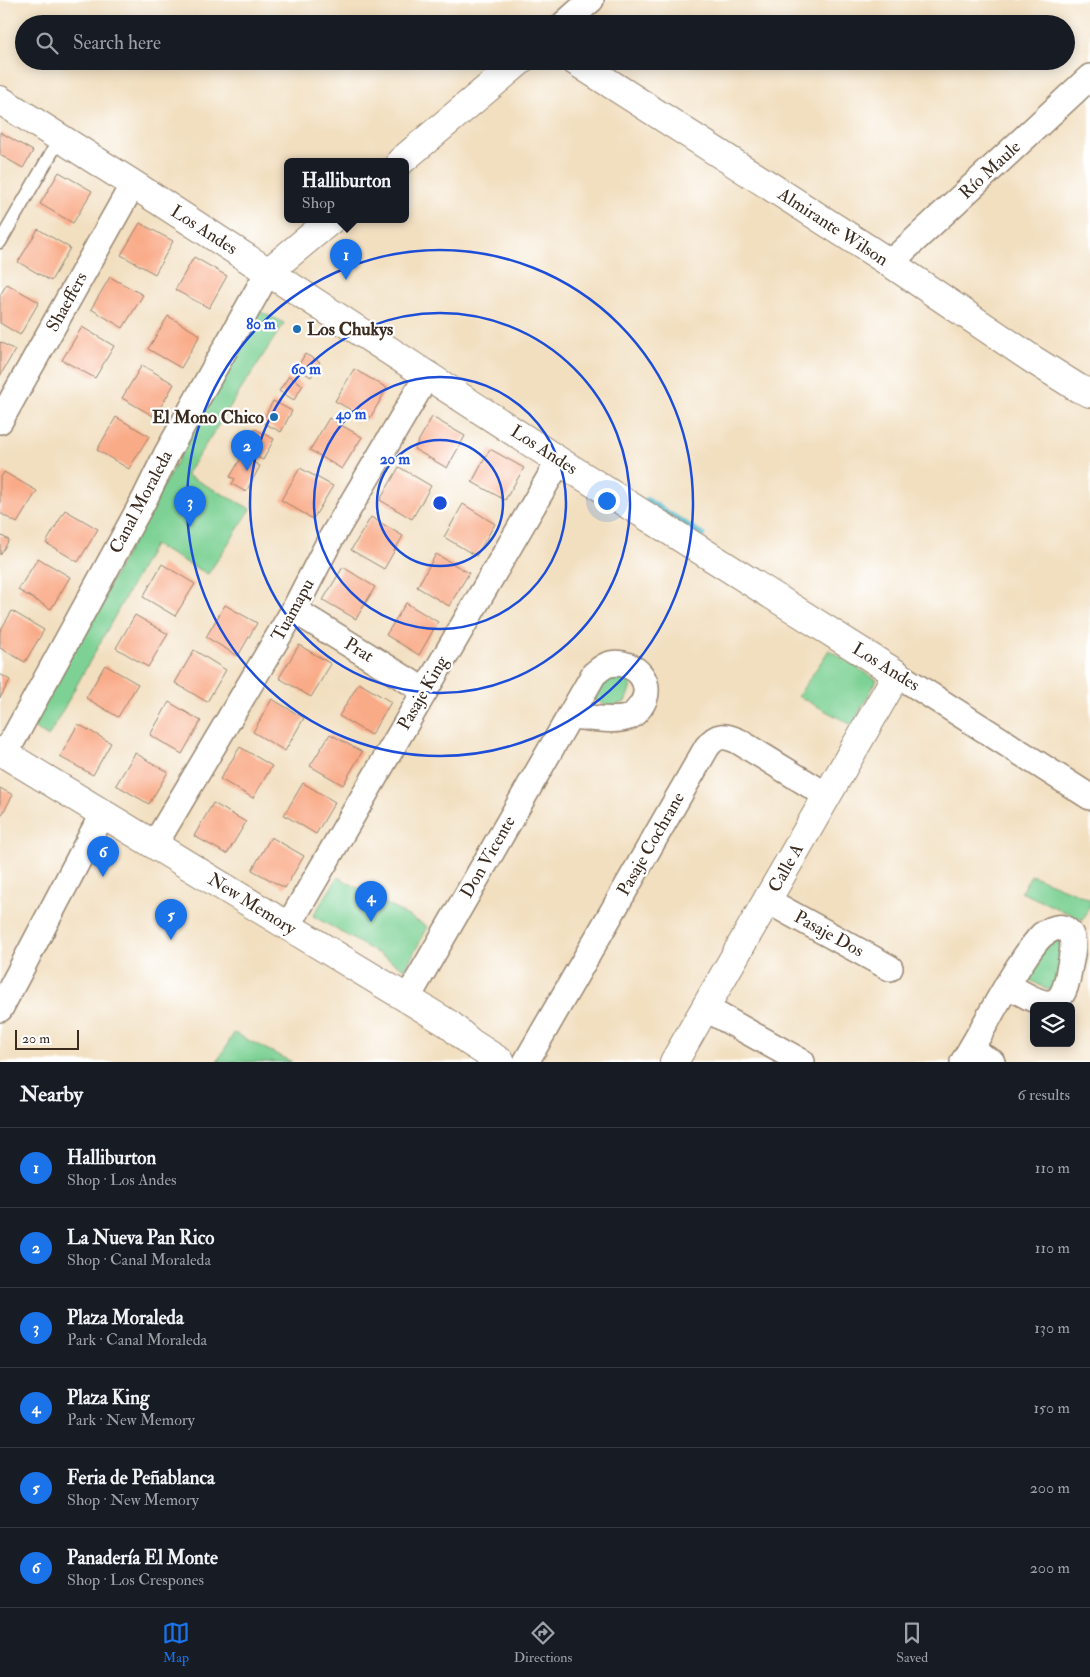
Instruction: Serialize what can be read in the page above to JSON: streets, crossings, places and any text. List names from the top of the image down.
{
  "streets": {
    "street": [
      "Río Maule",
      "Almirante Wilson",
      "Los Andes",
      "Shaeffers",
      "Canal Moraleda",
      "Tuamapu",
      "Prat",
      "Pasaje King",
      "Pasaje Cochrane",
      "Don Vicente",
      "Calle A",
      "New Memory",
      "Pasaje Dos"
    ]
  },
  "crossings": [
    ["Río Maule", "Almirante Wilson"],
    ["Los Andes", "Shaeffers"],
    ["Los Andes", "Canal Moraleda"],
    ["Los Andes", "Tuamapu"],
    ["Los Andes", "Pasaje King"],
    ["Los Andes", "Calle A"],
    ["Canal Moraleda", "New Memory"],
    ["Tuamapu", "Prat"],
    ["Tuamapu", "New Memory"],
    ["Prat", "Pasaje King"],
    ["Pasaje King", "New Memory"],
    ["Pasaje Cochrane", "Calle A"],
    ["Don Vicente", "New Memory"],
    ["Calle A", "Pasaje Dos"]
  ],
  "places": ["Los Chukys", "El Mono Chico"],
  "scale_bar": "20 m",
  "page": {
    "search": "Search here",
    "popup": ["Halliburton", "Shop"],
    "pins": [
      "1",
      "2",
      "3",
      "6",
      "4",
      "5"
    ],
    "scale": "20 m",
    "heading": ["Nearby", "6 results"],
    "list": [
      {
        "mark": "1",
        "name": "Halliburton",
        "note": "Shop · Los Andes",
        "value": "110 m"
      },
      {
        "mark": "2",
        "name": "La Nueva Pan Rico",
        "note": "Shop · Canal Moraleda",
        "value": "110 m"
      },
      {
        "mark": "3",
        "name": "Plaza Moraleda",
        "note": "Park · Canal Moraleda",
        "value": "130 m"
      },
      {
        "mark": "4",
        "name": "Plaza King",
        "note": "Park · New Memory",
        "value": "150 m"
      },
      {
        "mark": "5",
        "name": "Feria de Peñablanca",
        "note": "Shop · New Memory",
        "value": "200 m"
      },
      {
        "mark": "6",
        "name": "Panadería El Monte",
        "note": "Shop · Los Crespones",
        "value": "200 m"
      }
    ],
    "nav": ["Map", "Directions", "Saved"]
  },
  "rings": [
    "80 m",
    "60 m",
    "40 m",
    "20 m"
  ]
}
